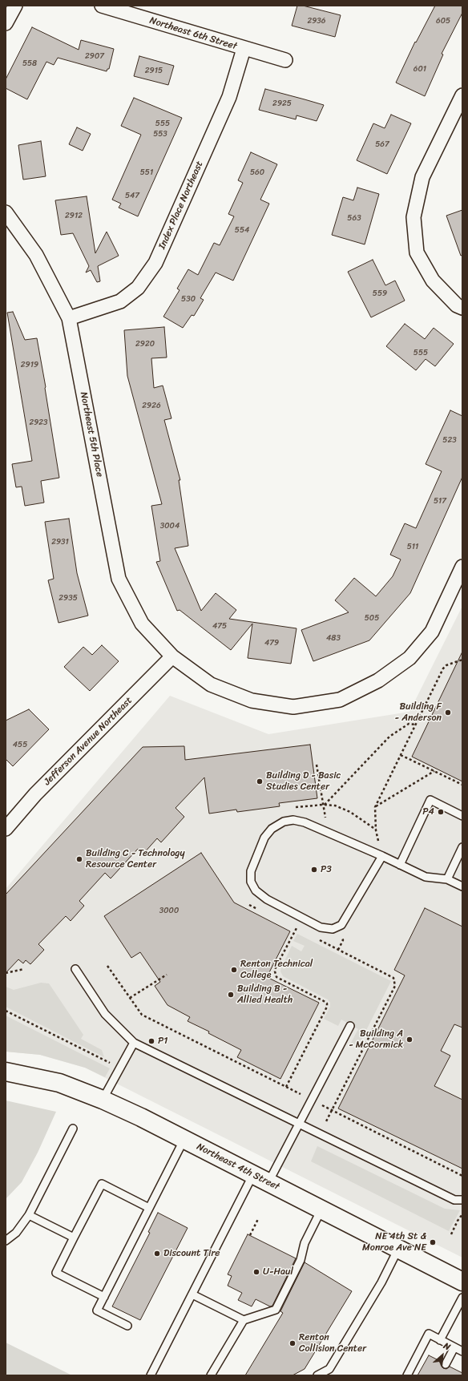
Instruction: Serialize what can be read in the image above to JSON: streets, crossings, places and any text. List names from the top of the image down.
{
  "streets": {
    "main road": ["Northeast 4th Street"],
    "street": [
      "Northeast 6th Street",
      "Index Place Northeast",
      "Northeast 5th Place",
      "Jefferson Avenue Northeast"
    ]
  },
  "crossings": [
    ["Northeast 6th Street", "Index Place Northeast"],
    ["Index Place Northeast", "Northeast 5th Place"],
    ["Northeast 5th Place", "Jefferson Avenue Northeast"]
  ],
  "places": [
    "Building F - Anderson",
    "Building D - Basic Studies Center",
    "P4",
    "Building C - Technology Resource Center",
    "P3",
    "Renton Technical College",
    "Building B - Allied Health",
    "Building A - McCormick",
    "P1",
    "NE 4th St & Monroe Ave NE",
    "Discount Tire",
    "U-Haul",
    "Renton Collision Center"
  ],
  "house_numbers": [
    "2936",
    "605",
    "2907",
    "558",
    "601",
    "2915",
    "2925",
    "555",
    "553",
    "567",
    "551",
    "560",
    "547",
    "2912",
    "563",
    "554",
    "559",
    "530",
    "2920",
    "555",
    "2919",
    "2926",
    "2923",
    "523",
    "517",
    "3004",
    "2931",
    "511",
    "2935",
    "505",
    "475",
    "483",
    "479",
    "455",
    "3000"
  ],
  "north": "top right"
}
